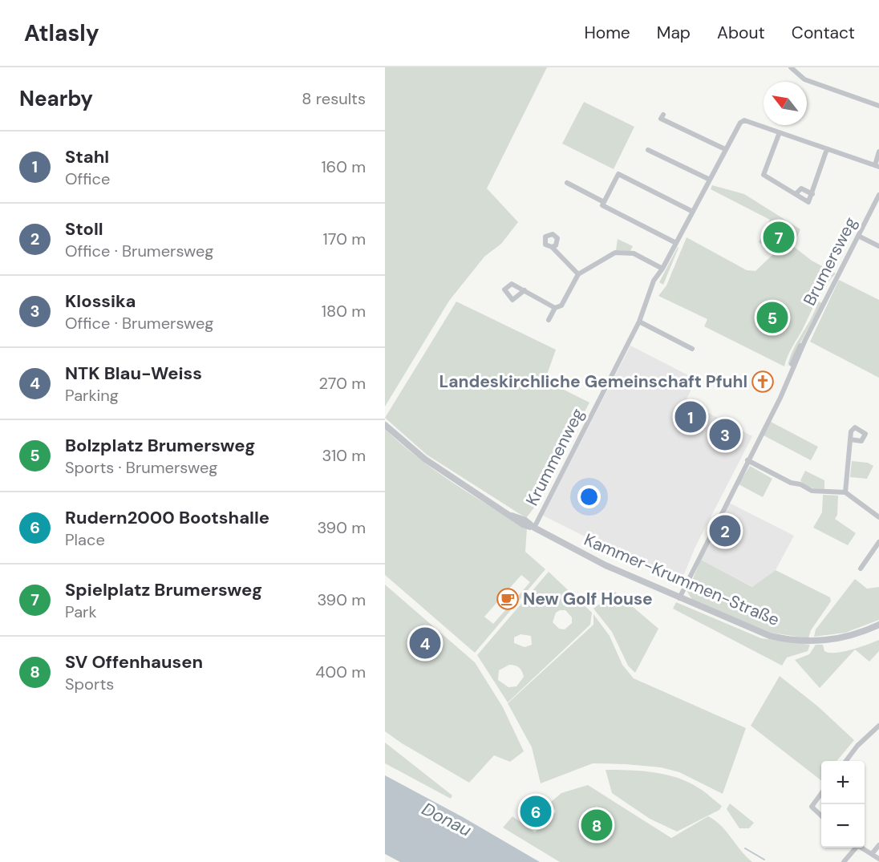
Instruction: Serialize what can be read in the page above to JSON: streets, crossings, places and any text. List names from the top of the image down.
{
  "streets": {
    "street": ["Brumersweg", "Krummenweg", "Kammer-Krummen-Straße"]
  },
  "crossings": [
    ["Brumersweg", "Kammer-Krummen-Straße"],
    ["Krummenweg", "Kammer-Krummen-Straße"]
  ],
  "water": ["Donau"],
  "places": {
    "church": ["Landeskirchliche Gemeinschaft Pfuhl"],
    "cafe": ["New Golf House"]
  },
  "north": "top left",
  "page": {
    "header": "Atlasly",
    "nav": [
      "Home",
      "Map",
      "About",
      "Contact"
    ],
    "heading": ["Nearby", "8 results"],
    "list": [
      {
        "mark": "1",
        "name": "Stahl",
        "note": "Office",
        "value": "160 m"
      },
      {
        "mark": "2",
        "name": "Stoll",
        "note": "Office · Brumersweg",
        "value": "170 m"
      },
      {
        "mark": "3",
        "name": "Klossika",
        "note": "Office · Brumersweg",
        "value": "180 m"
      },
      {
        "mark": "4",
        "name": "NTK Blau-Weiss",
        "note": "Parking",
        "value": "270 m"
      },
      {
        "mark": "5",
        "name": "Bolzplatz Brumersweg",
        "note": "Sports · Brumersweg",
        "value": "310 m"
      },
      {
        "mark": "6",
        "name": "Rudern2000 Bootshalle",
        "note": "Place",
        "value": "390 m"
      },
      {
        "mark": "7",
        "name": "Spielplatz Brumersweg",
        "note": "Park",
        "value": "390 m"
      },
      {
        "mark": "8",
        "name": "SV Offenhausen",
        "note": "Sports",
        "value": "400 m"
      }
    ],
    "pins": [
      "7",
      "5",
      "1",
      "3",
      "2",
      "4",
      "6",
      "8"
    ],
    "map_buttons": ["+", "−"]
  }
}
